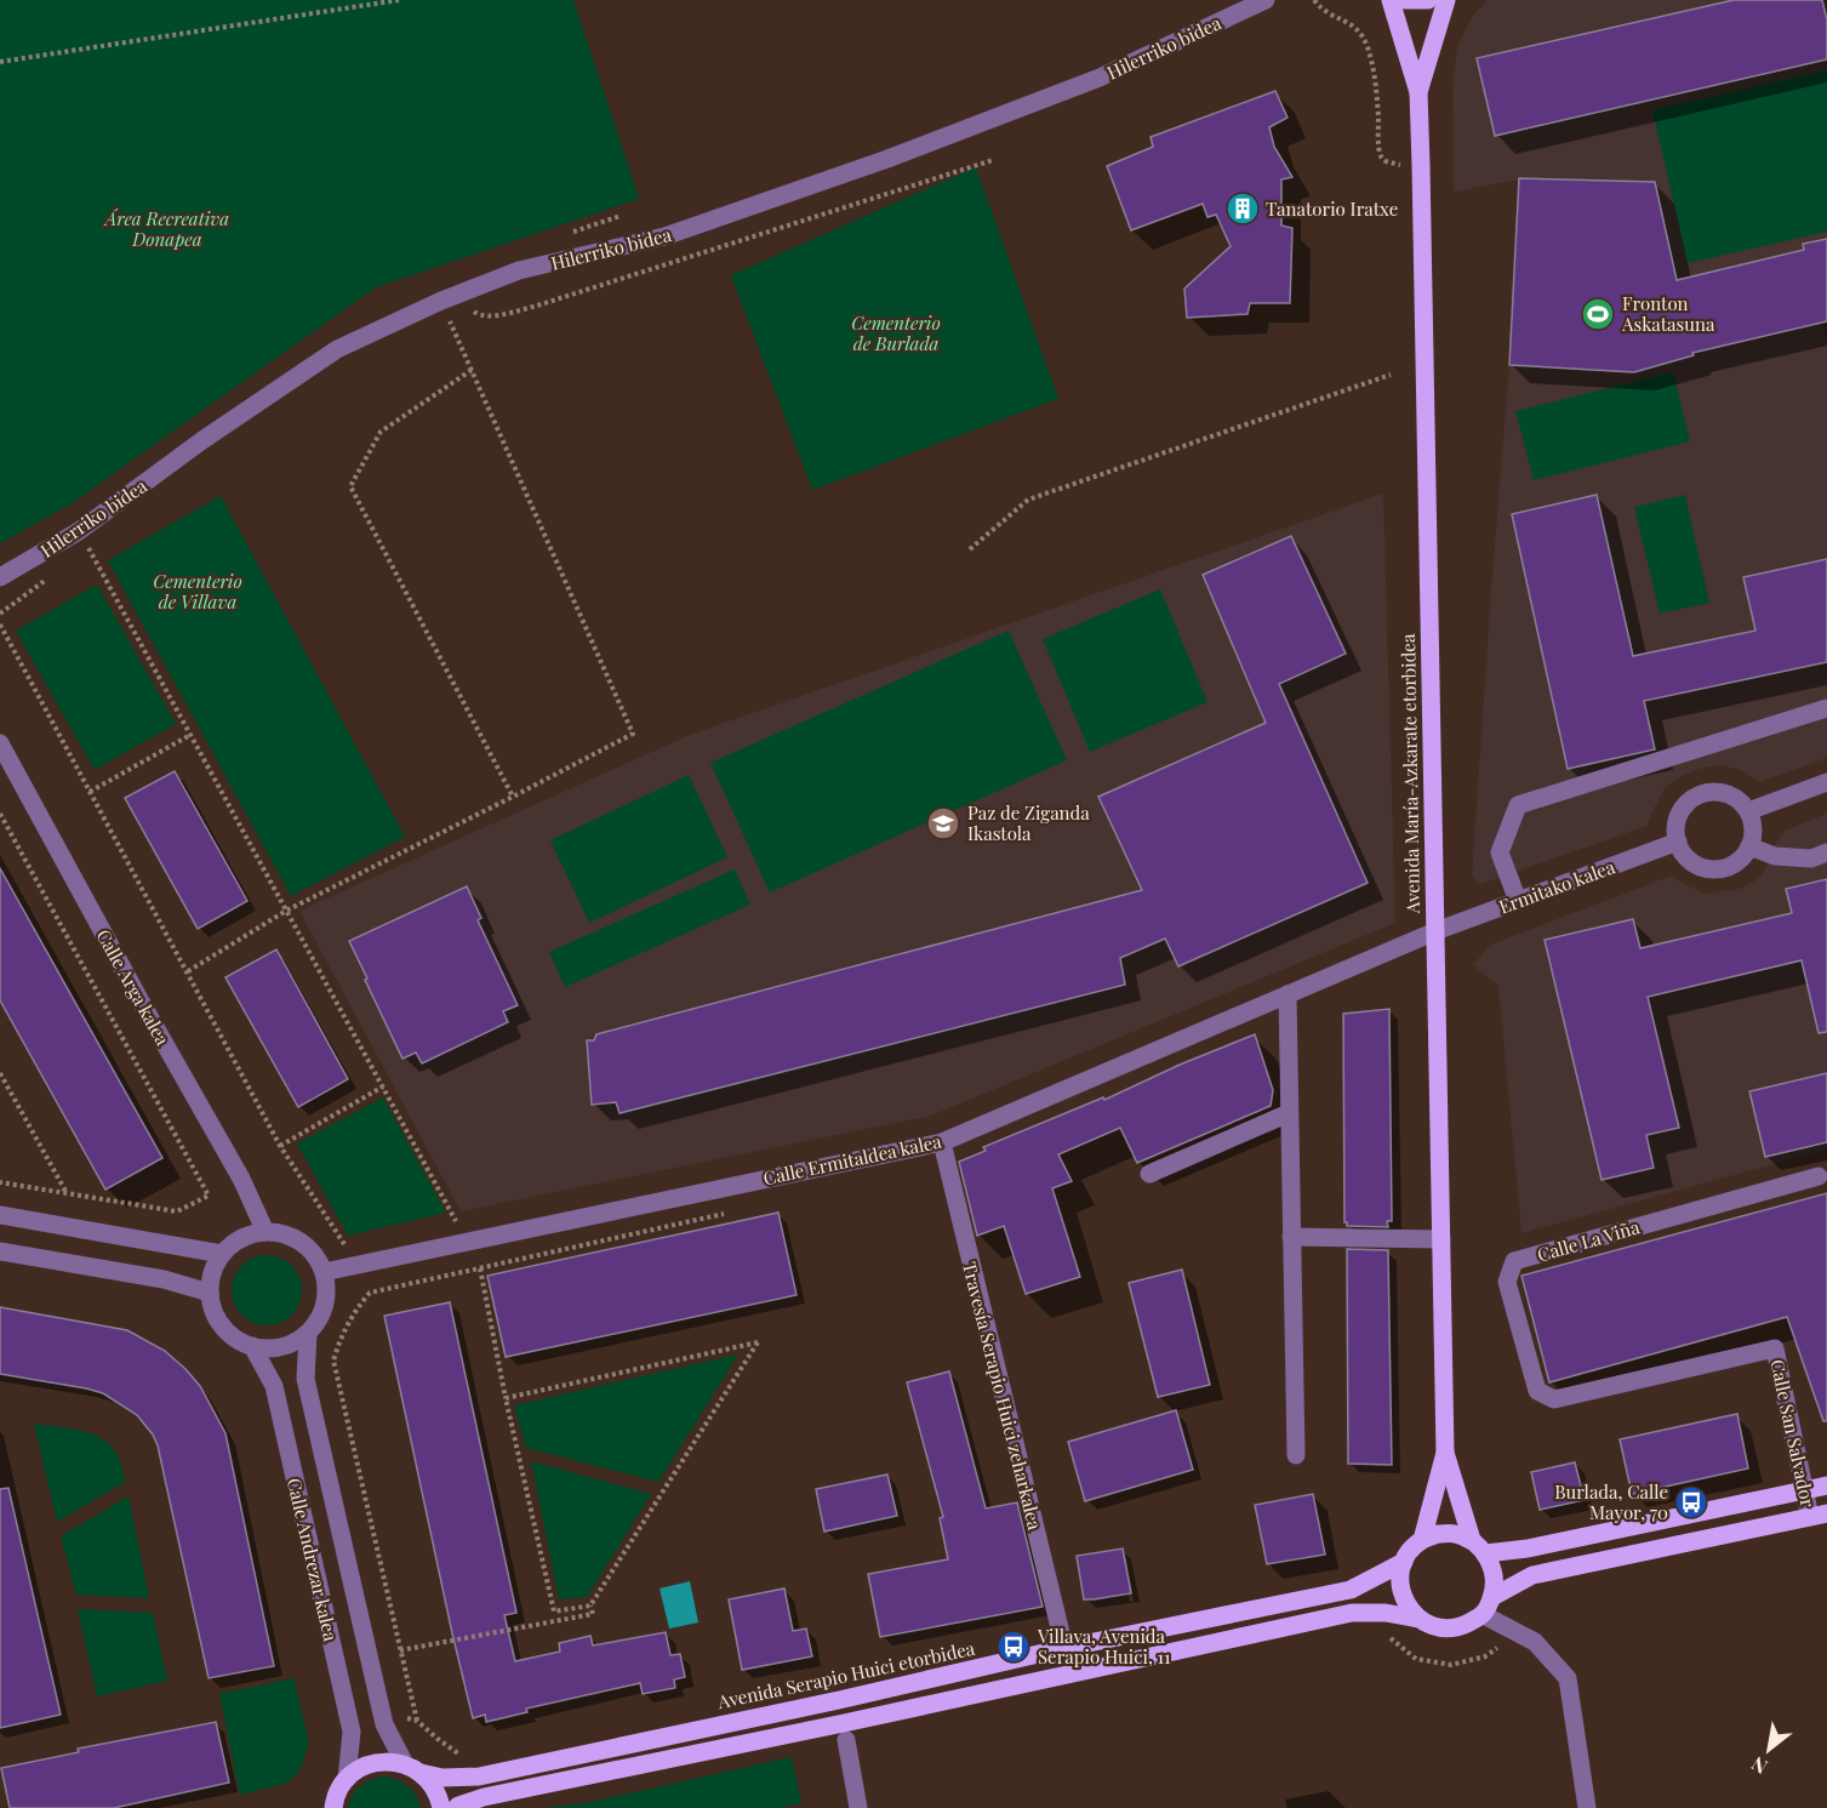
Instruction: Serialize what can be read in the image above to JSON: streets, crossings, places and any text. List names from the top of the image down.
{
  "streets": {
    "main road": ["Avenida María-Azkarate etorbidea", "Avenida Serapio Huici etorbidea"],
    "street": [
      "Hilerriko bidea",
      "Ermitako kalea",
      "Calle Arga kalea",
      "Calle Ermitaldea kalea",
      "Calle La Viña",
      "Travesía Serapio Huici zeharkalea",
      "Calle San Salvador",
      "Calle Andrezar kalea"
    ]
  },
  "crossings": [
    ["Avenida María-Azkarate etorbidea", "Ermitako kalea"],
    ["Avenida María-Azkarate etorbidea", "Calle Ermitaldea kalea"],
    ["Avenida María-Azkarate etorbidea", "Avenida Serapio Huici etorbidea"],
    ["Ermitako kalea", "Calle Ermitaldea kalea"],
    ["Calle Arga kalea", "Calle Ermitaldea kalea"],
    ["Calle Arga kalea", "Calle Andrezar kalea"],
    ["Calle Ermitaldea kalea", "Travesía Serapio Huici zeharkalea"],
    ["Calle Ermitaldea kalea", "Calle Andrezar kalea"],
    ["Calle La Viña", "Calle San Salvador"],
    ["Travesía Serapio Huici zeharkalea", "Avenida Serapio Huici etorbidea"],
    ["Calle Andrezar kalea", "Avenida Serapio Huici etorbidea"]
  ],
  "parks": ["Área Recreativa Donapea", "Cementerio de Burlada", "Cementerio de Villava"],
  "places": {
    "building": ["Tanatorio Iratxe"],
    "sports": ["Fronton Askatasuna"],
    "school or university": ["Paz de Ziganda Ikastola"],
    "bus stop": ["Burlada, Calle Mayor, 70", "Villava, Avenida Serapio Huici, 11"]
  },
  "north": "bottom left"
}
